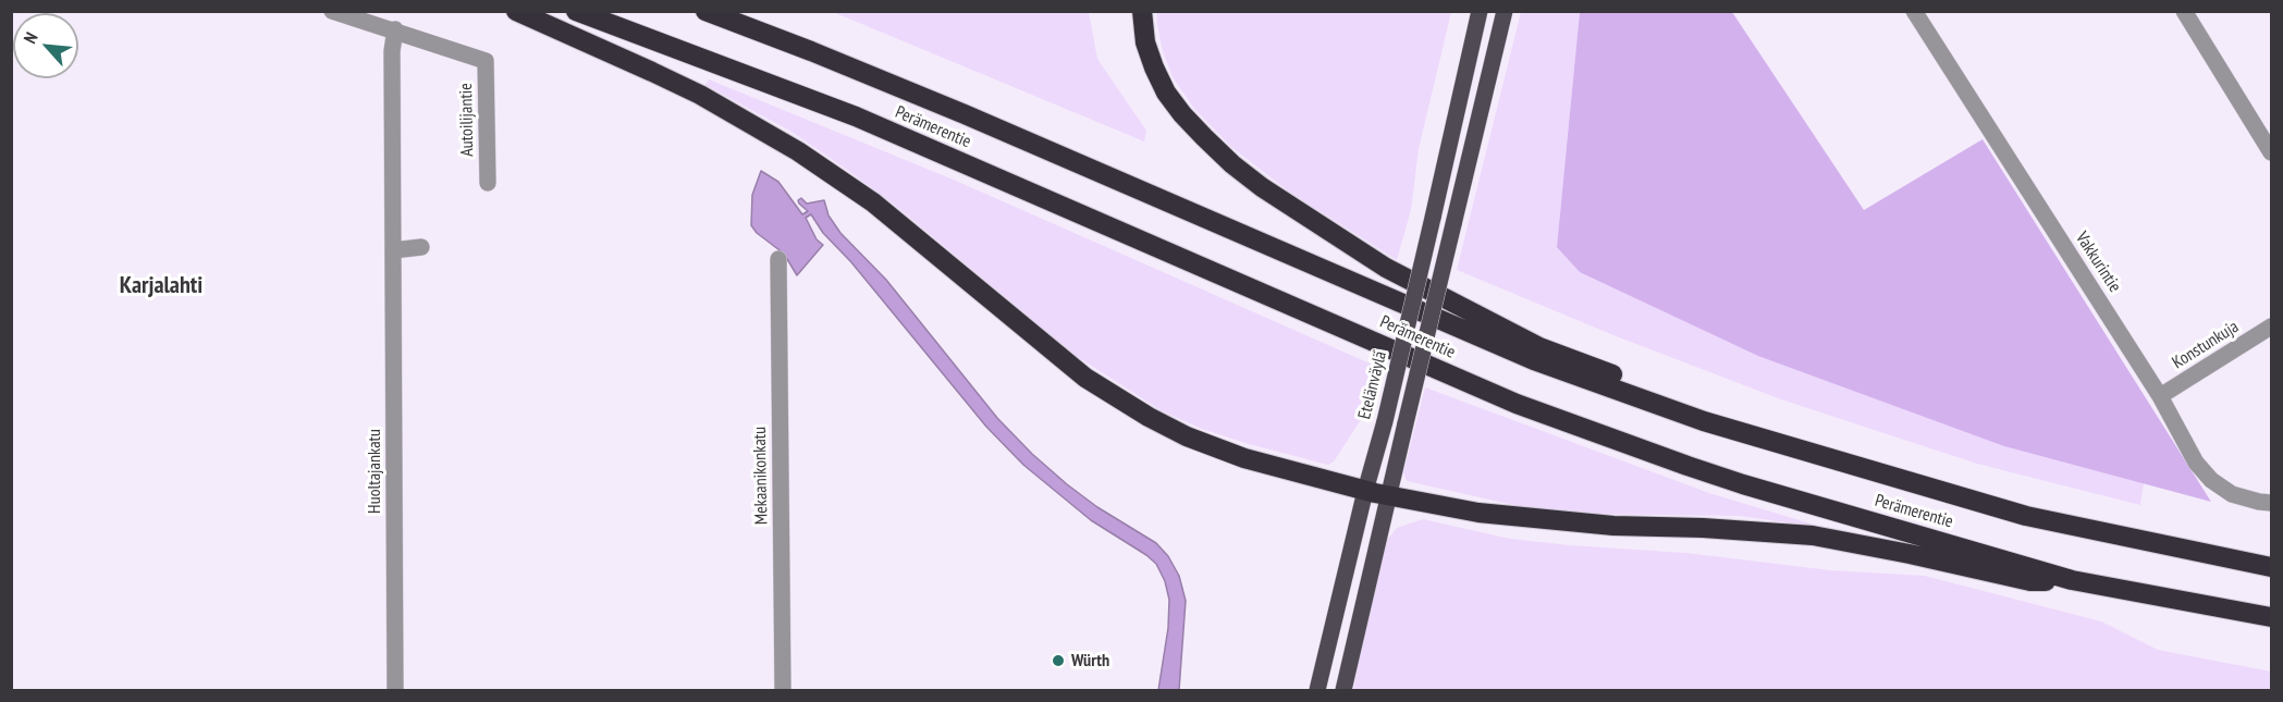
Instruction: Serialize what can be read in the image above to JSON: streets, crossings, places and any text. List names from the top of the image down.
{
  "streets": {
    "highway": ["Perämerentie"],
    "main road": ["Etelänväylä"],
    "street": [
      "Autoilijantie",
      "Vakkurintie",
      "Konstunkuja",
      "Huoltajankatu",
      "Mekaanikonkatu"
    ]
  },
  "crossings": [
    ["Autoilijantie", "Huoltajankatu"],
    ["Vakkurintie", "Konstunkuja"]
  ],
  "districts": ["Karjalahti"],
  "places": ["Würth"],
  "north": "top left"
}
